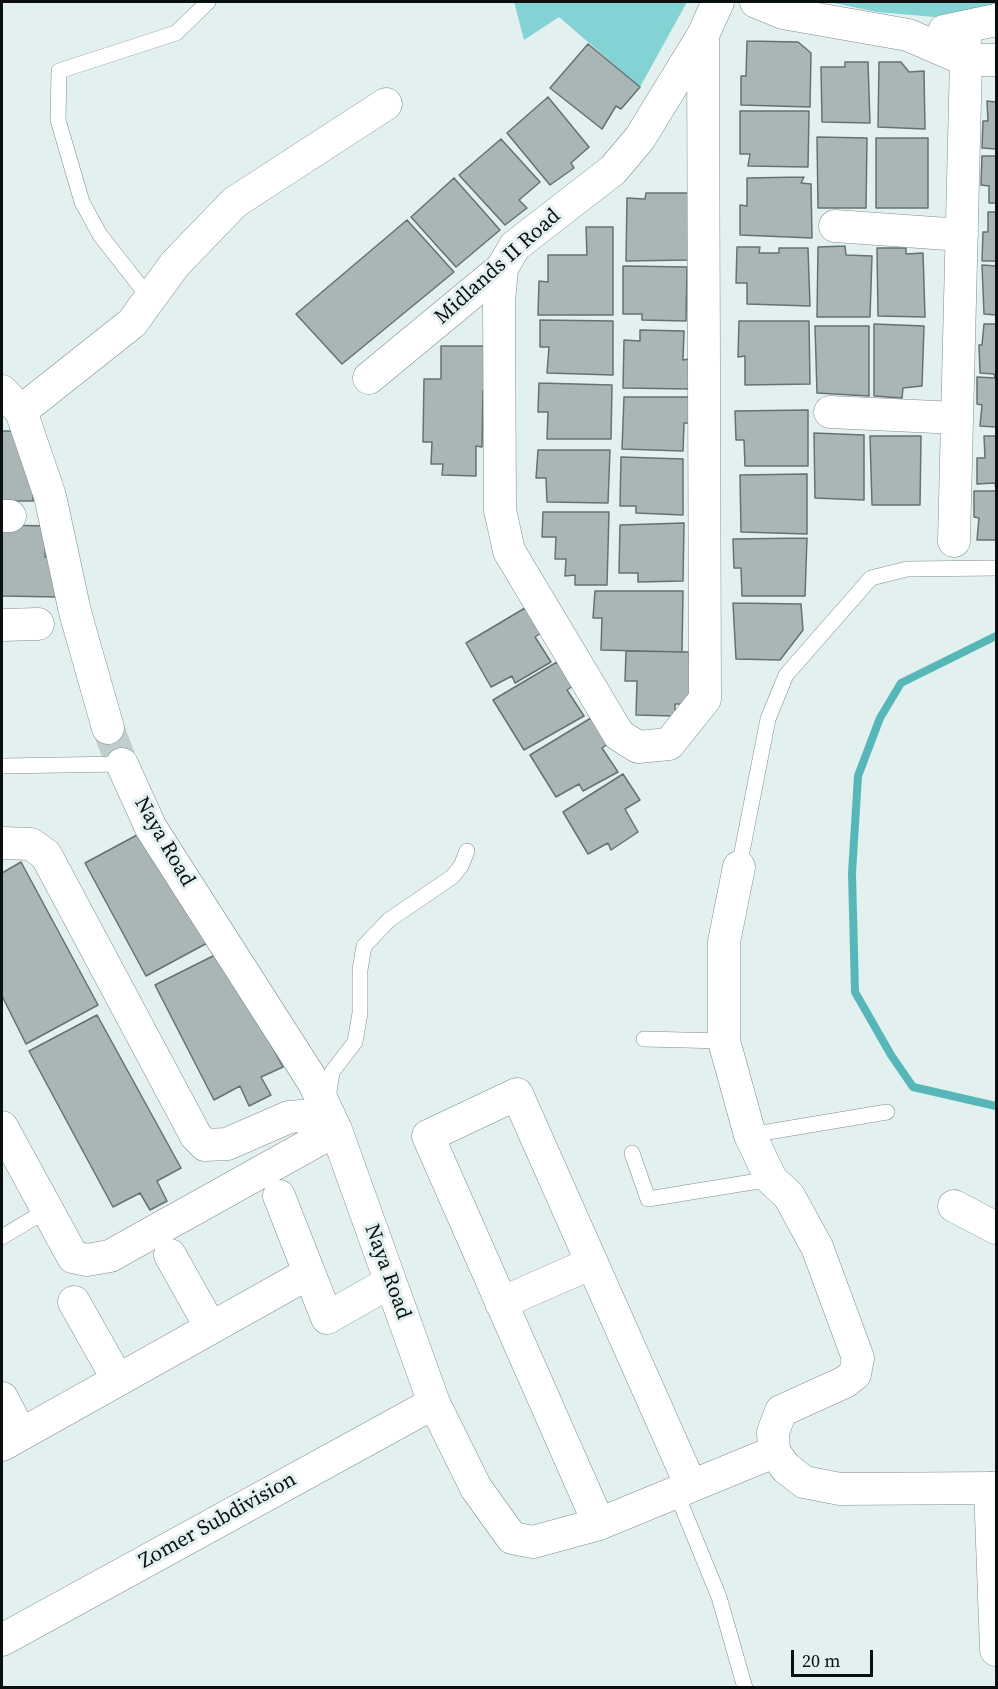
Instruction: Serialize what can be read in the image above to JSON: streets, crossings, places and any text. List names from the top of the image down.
{
  "streets": {
    "street": ["Midlands II Road", "Naya Road", "Zomer Subdivision"]
  },
  "crossings": [
    ["Naya Road", "Zomer Subdivision"]
  ],
  "scale_bar": "20 m"
}
